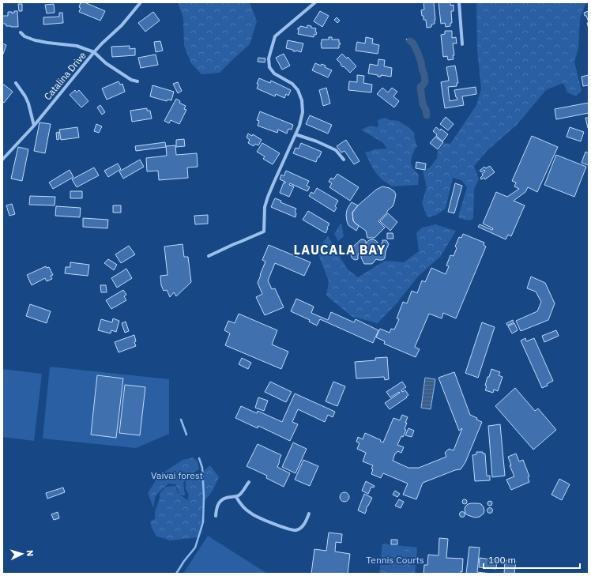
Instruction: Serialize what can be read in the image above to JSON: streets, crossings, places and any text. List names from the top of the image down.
{
  "streets": {
    "street": ["Catalina Drive"]
  },
  "districts": ["LAUCALA BAY"],
  "parks": ["Vaivai forest", "Tennis Courts"],
  "scale_bar": "100 m",
  "north": "right"
}
